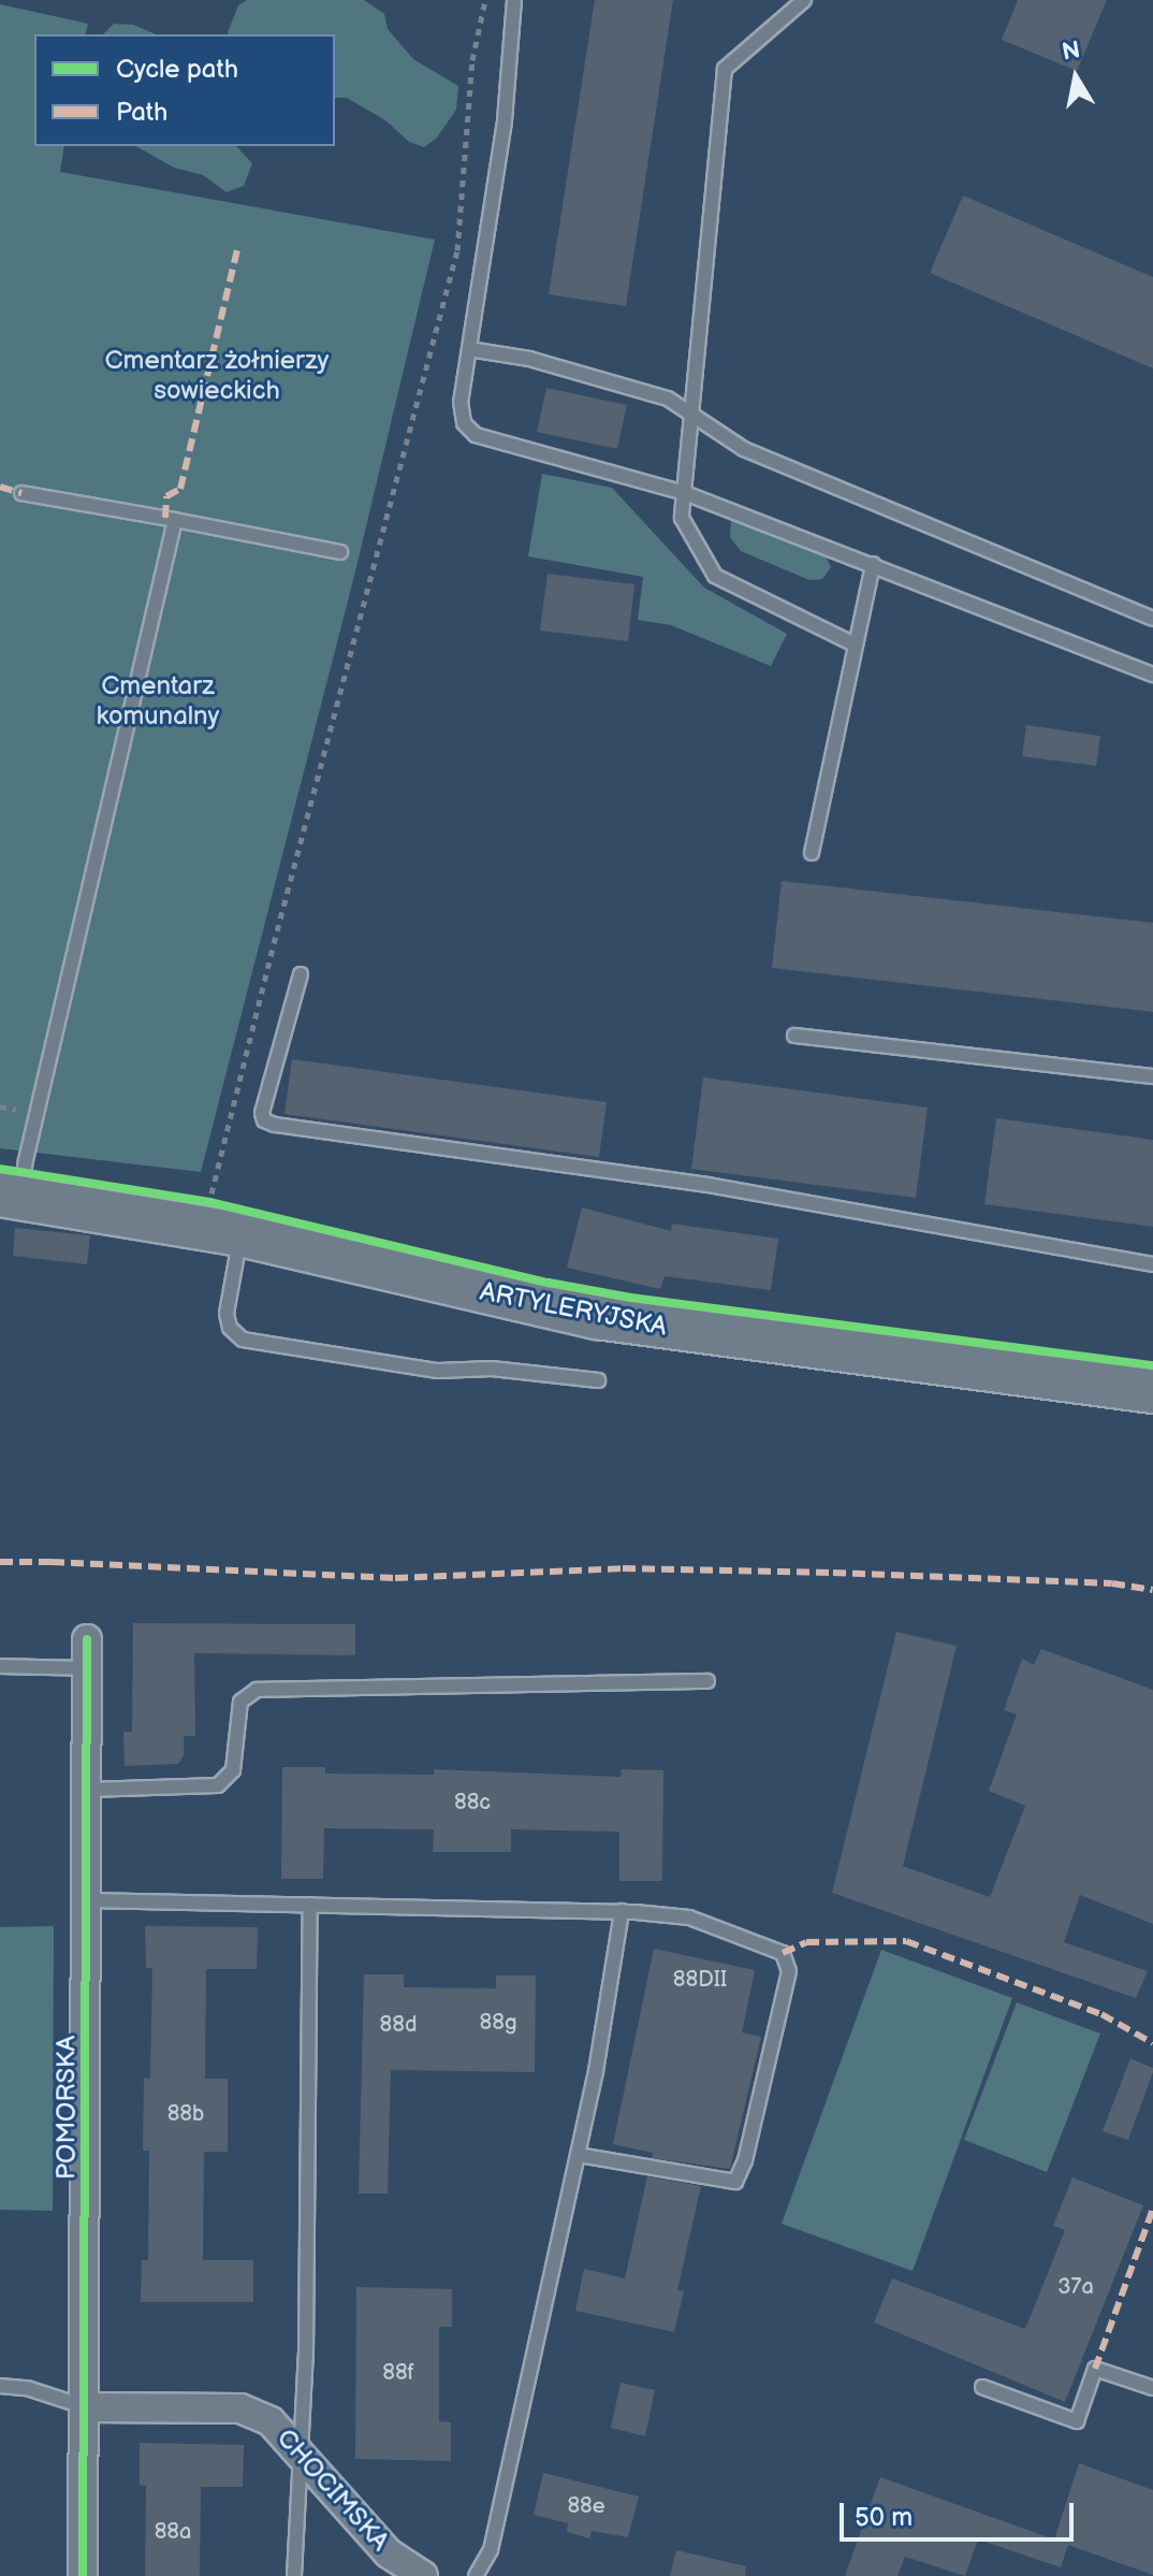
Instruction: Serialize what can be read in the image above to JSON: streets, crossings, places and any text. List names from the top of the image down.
{
  "streets": {
    "main road": ["ARTYLERYJSKA"],
    "street": ["POMORSKA", "CHOCIMSKA"]
  },
  "crossings": [
    ["POMORSKA", "CHOCIMSKA"]
  ],
  "parks": ["Cmentarz żołnierzy sowieckich", "Cmentarz komunalny"],
  "house_numbers": [
    "88c",
    "88DII",
    "88g",
    "88d",
    "88b",
    "37a",
    "88f",
    "88e",
    "88a"
  ],
  "legend": ["Cycle path", "Path"],
  "scale_bar": "50 m",
  "north": "top"
}
